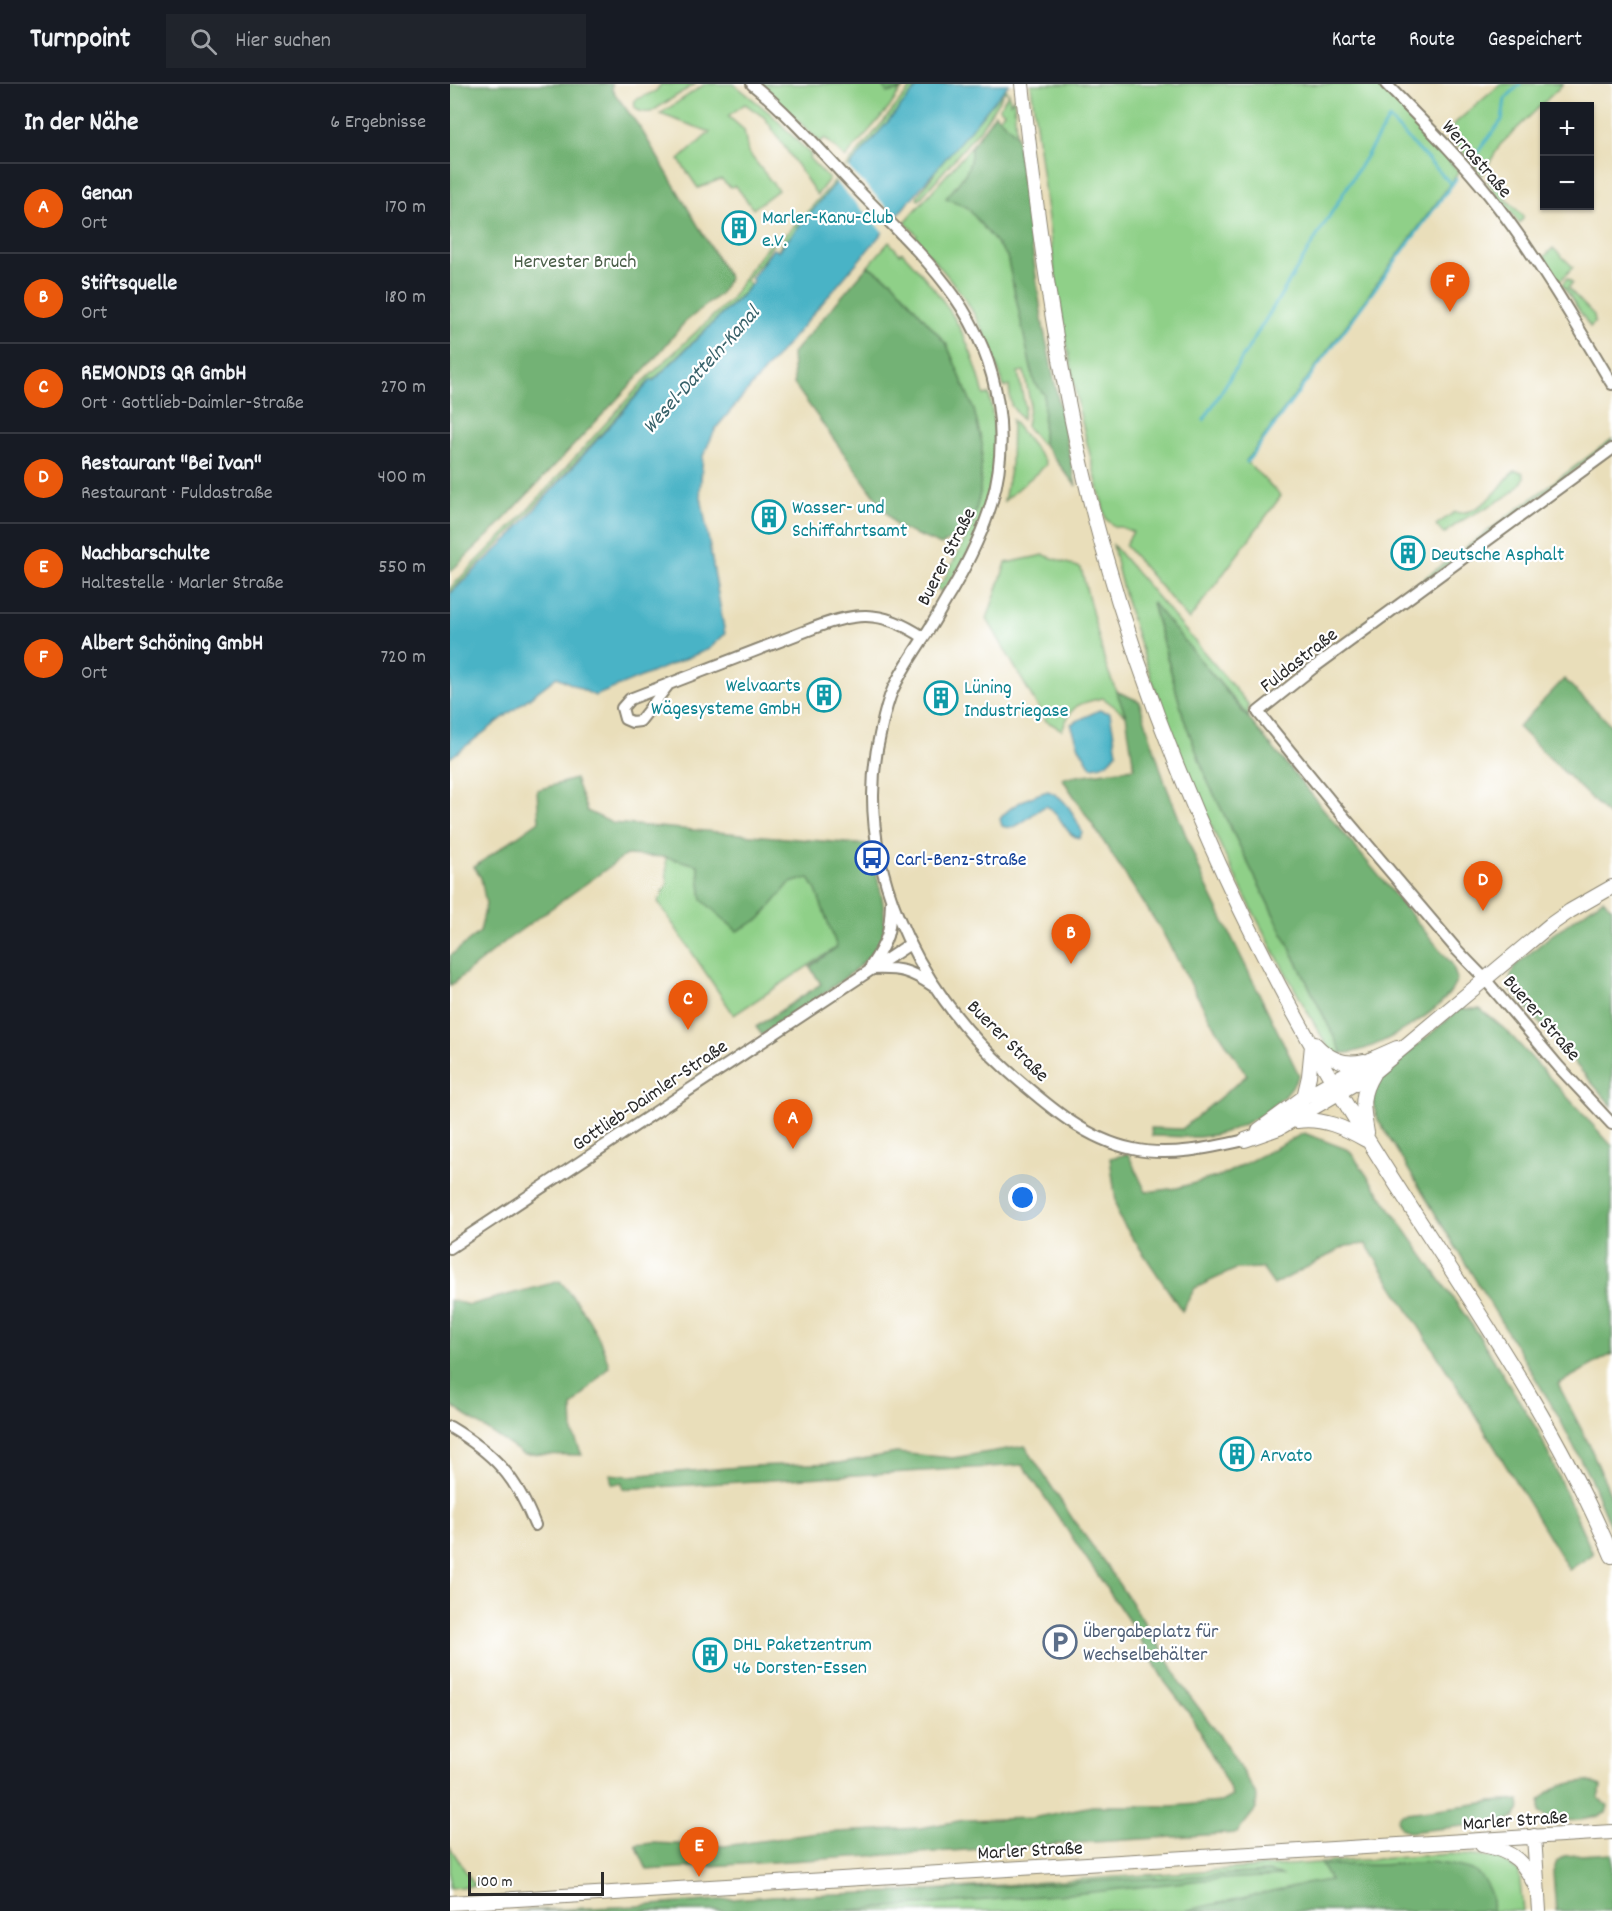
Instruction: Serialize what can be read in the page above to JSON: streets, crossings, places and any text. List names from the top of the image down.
{
  "streets": {
    "main road": ["Buerer Straße", "Marler Straße"],
    "street": ["Werrastraße", "Fuldastraße", "Gottlieb-Daimler-Straße"]
  },
  "crossings": [
    ["Buerer Straße", "Fuldastraße"],
    ["Buerer Straße", "Gottlieb-Daimler-Straße"]
  ],
  "water": ["Wesel-Datteln-Kanal"],
  "parks": ["Hervester Bruch"],
  "places": {
    "building": [
      "Marler-Kanu-Club e.V.",
      "Wasser- und Schiffahrtsamt",
      "Deutsche Asphalt",
      "Welvaarts Wägesysteme GmbH",
      "Lüning Industriegase",
      "Arvato",
      "DHL Paketzentrum 46 Dorsten-Essen"
    ],
    "bus stop": ["Carl-Benz-Straße"],
    "parking": ["Übergabeplatz für Wechselbehälter"]
  },
  "scale_bar": "100 m",
  "page": {
    "header": "Turnpoint",
    "search": "Hier suchen",
    "nav": ["Karte", "Route", "Gespeichert"],
    "heading": ["In der Nähe", "6 Ergebnisse"],
    "map_buttons": ["+", "−"],
    "list": [
      {
        "mark": "A",
        "name": "Genan",
        "note": "Ort",
        "value": "170 m"
      },
      {
        "mark": "B",
        "name": "Stiftsquelle",
        "note": "Ort",
        "value": "180 m"
      },
      {
        "mark": "C",
        "name": "REMONDIS QR GmbH",
        "note": "Ort · Gottlieb-Daimler-Straße",
        "value": "270 m"
      },
      {
        "mark": "D",
        "name": "Restaurant \"Bei Ivan\"",
        "note": "Restaurant · Fuldastraße",
        "value": "400 m"
      },
      {
        "mark": "E",
        "name": "Nachbarschulte",
        "note": "Haltestelle · Marler Straße",
        "value": "550 m"
      },
      {
        "mark": "F",
        "name": "Albert Schöning GmbH",
        "note": "Ort",
        "value": "720 m"
      }
    ],
    "pins": [
      "F",
      "D",
      "B",
      "C",
      "A",
      "E"
    ],
    "scale": "100 m"
  }
}
